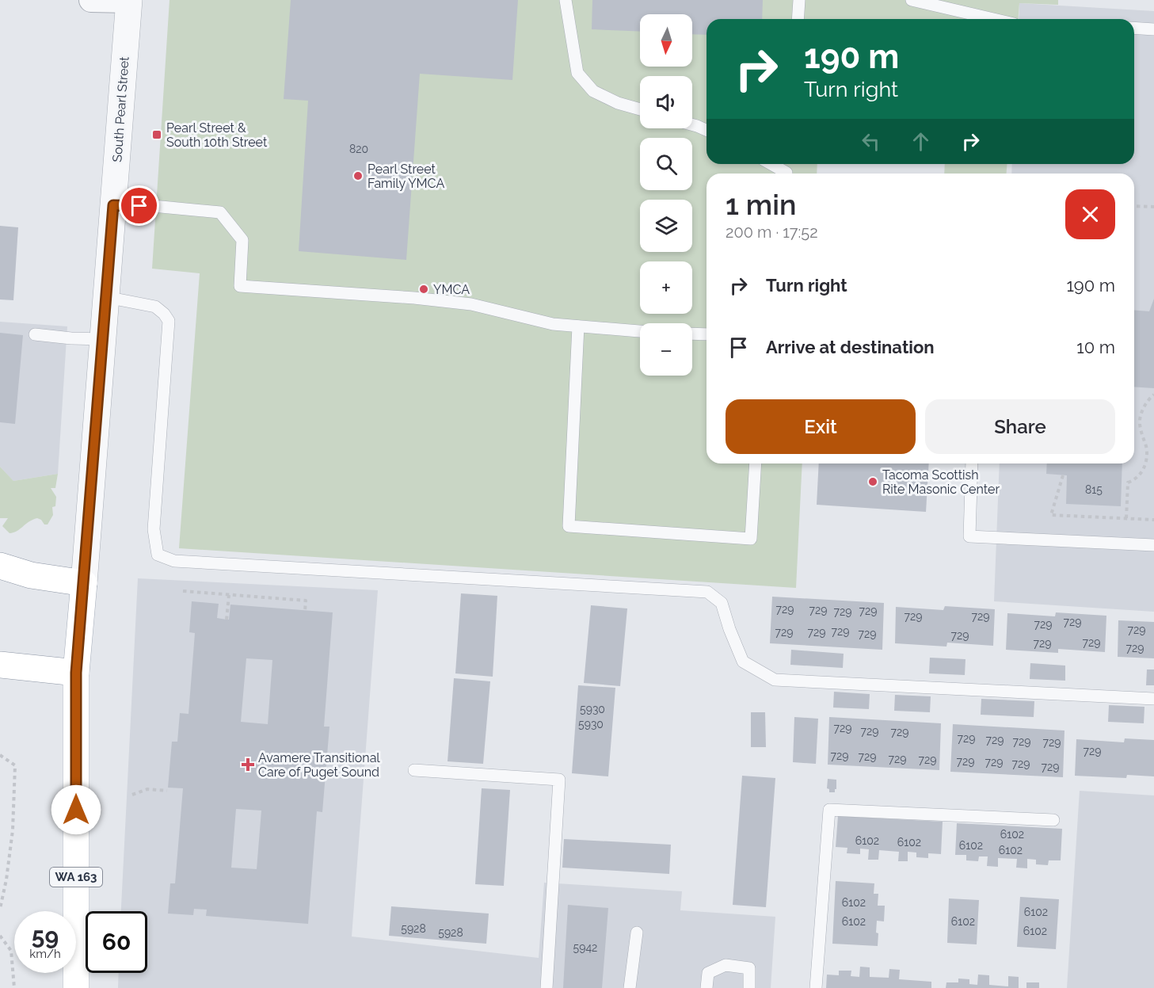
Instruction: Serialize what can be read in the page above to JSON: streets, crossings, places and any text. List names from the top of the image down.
{
  "streets": {
    "main road": ["South Pearl Street", "WA 163"]
  },
  "places": {
    "transit": ["Pearl Street & South 10th Street"],
    "other": ["Pearl Street Family YMCA", "YMCA", "Tacoma Scottish Rite Masonic Center"],
    "health": ["Avamere Transitional Care of Puget Sound"]
  },
  "house_numbers": [
    "820",
    "815",
    "729",
    "729",
    "729",
    "729",
    "729",
    "729",
    "729",
    "729",
    "729",
    "729",
    "729",
    "729",
    "729",
    "729",
    "729",
    "729",
    "729",
    "5930",
    "5930",
    "729",
    "729",
    "729",
    "729",
    "729",
    "729",
    "729",
    "729",
    "729",
    "729",
    "729",
    "729",
    "729",
    "729",
    "729",
    "729",
    "6102",
    "6102",
    "6102",
    "6102",
    "6102",
    "6102",
    "6102",
    "6102",
    "6102",
    "5928",
    "6102",
    "5928",
    "5942"
  ],
  "north": "bottom",
  "page": {
    "map_buttons": ["+", "−"],
    "turn": ["190 m", "Turn right"],
    "heading": ["1 min", "200 m · 17:52"],
    "list": [
      {
        "name": "Turn right",
        "value": "190 m"
      },
      {
        "name": "Arrive at destination",
        "value": "10 m"
      }
    ],
    "buttons": ["Exit", "Share"],
    "speed": "59 km/h",
    "limit": "60"
  }
}
